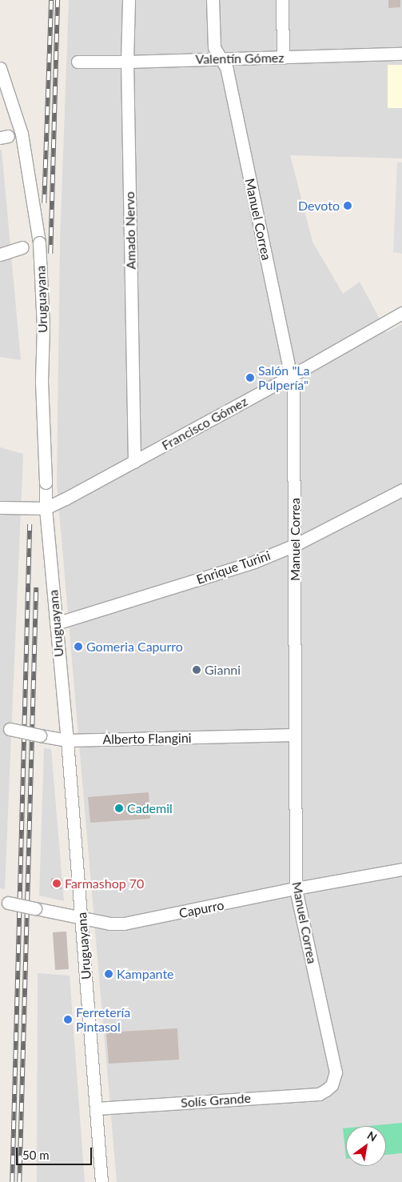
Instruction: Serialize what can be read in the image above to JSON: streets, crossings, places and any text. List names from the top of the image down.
{
  "streets": {
    "street": [
      "Valentín Gómez",
      "Manuel Correa",
      "Amado Nervo",
      "Uruguayana",
      "Francisco Gómez",
      "Enrique Turini",
      "Alberto Flangini",
      "Capurro",
      "Solís Grande"
    ]
  },
  "crossings": [
    ["Valentín Gómez", "Manuel Correa"],
    ["Valentín Gómez", "Amado Nervo"],
    ["Manuel Correa", "Francisco Gómez"],
    ["Manuel Correa", "Enrique Turini"],
    ["Manuel Correa", "Alberto Flangini"],
    ["Manuel Correa", "Capurro"],
    ["Manuel Correa", "Solís Grande"],
    ["Amado Nervo", "Francisco Gómez"],
    ["Uruguayana", "Francisco Gómez"],
    ["Uruguayana", "Enrique Turini"],
    ["Uruguayana", "Alberto Flangini"],
    ["Uruguayana", "Capurro"],
    ["Uruguayana", "Solís Grande"]
  ],
  "places": [
    "Devoto",
    "Salón \"La Pulpería\"",
    "Gomeria Capurro",
    "Gianni",
    "Cademil",
    "Farmashop 70",
    "Kampante",
    "Ferretería Pintasol"
  ],
  "scale_bar": "50 m",
  "north": "top right"
}
